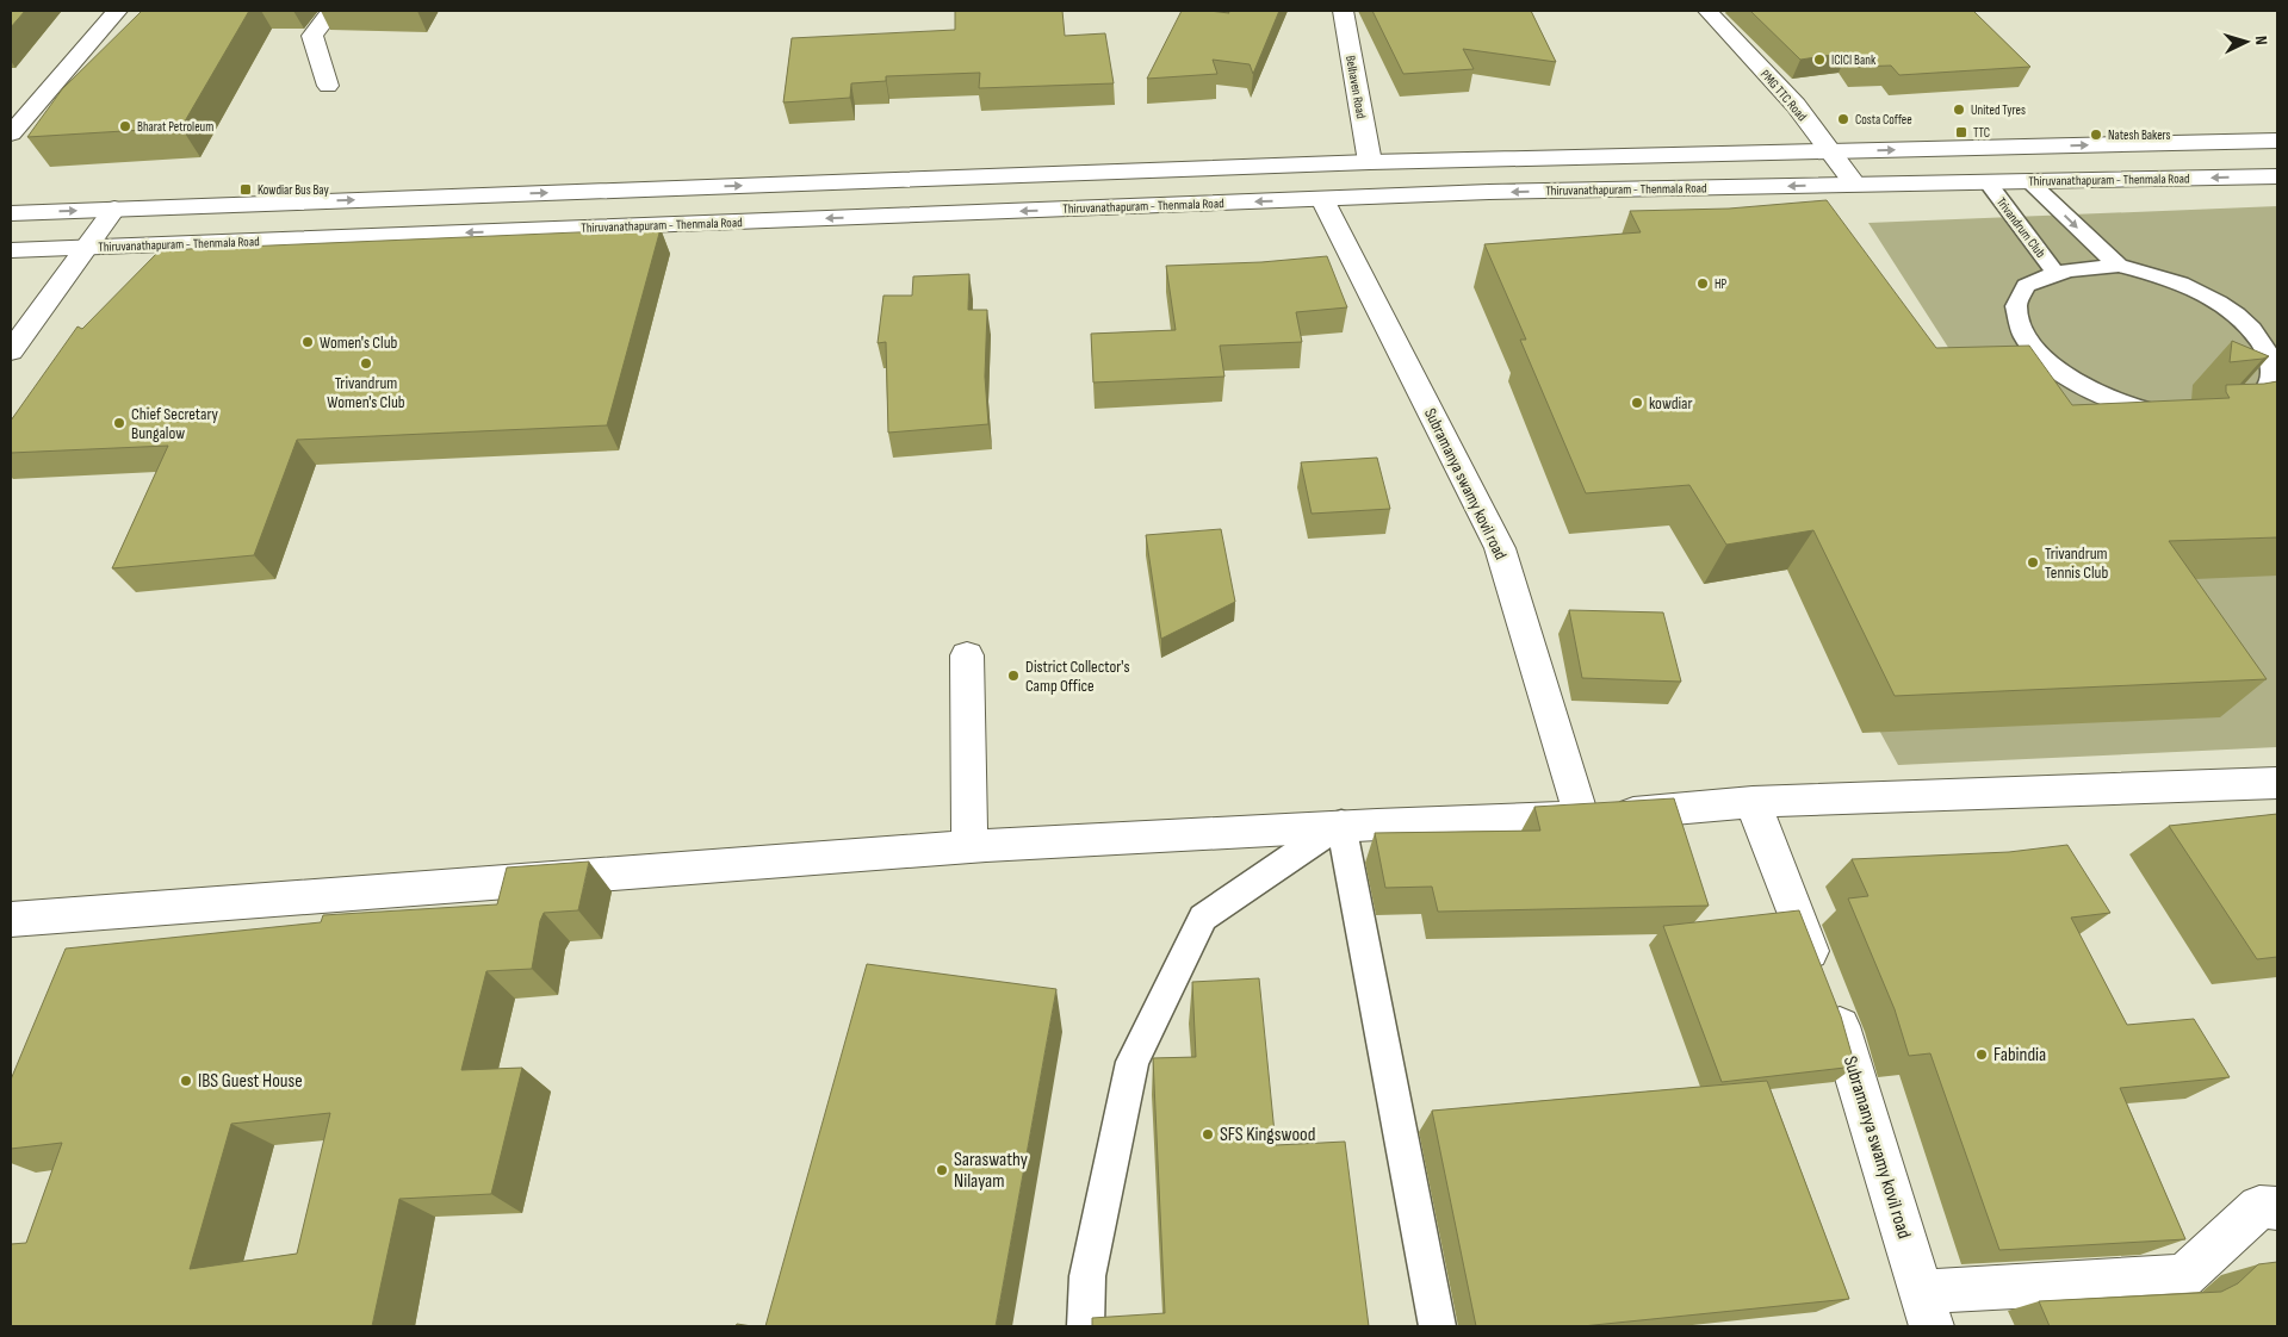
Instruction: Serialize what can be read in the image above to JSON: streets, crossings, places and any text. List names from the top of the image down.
{
  "streets": {
    "main road": [
      "Belhaven Road",
      "PMG TTC Road",
      "Thiruvanathapuram - Thenmala Road",
      "Subramanya swamy kovil road"
    ],
    "lane": ["Trivandrum Club"]
  },
  "crossings": [
    ["PMG TTC Road", "Thiruvanathapuram - Thenmala Road"],
    ["Thiruvanathapuram - Thenmala Road", "Trivandrum Club"],
    ["Thiruvanathapuram - Thenmala Road", "Subramanya swamy kovil road"]
  ],
  "places": {
    "other": [
      "ICICI Bank",
      "United Tyres",
      "Costa Coffee",
      "Bharat Petroleum",
      "Natesh Bakers",
      "HP",
      "Women's Club",
      "Trivandrum Women's Club",
      "kowdiar",
      "Chief Secretary Bungalow",
      "Trivandrum Tennis Club",
      "District Collector's Camp Office",
      "Fabindia",
      "IBS Guest House",
      "SFS Kingswood",
      "Saraswathy Nilayam"
    ],
    "transit": ["TTC", "Kowdiar Bus Bay"]
  },
  "north": "right"
}
